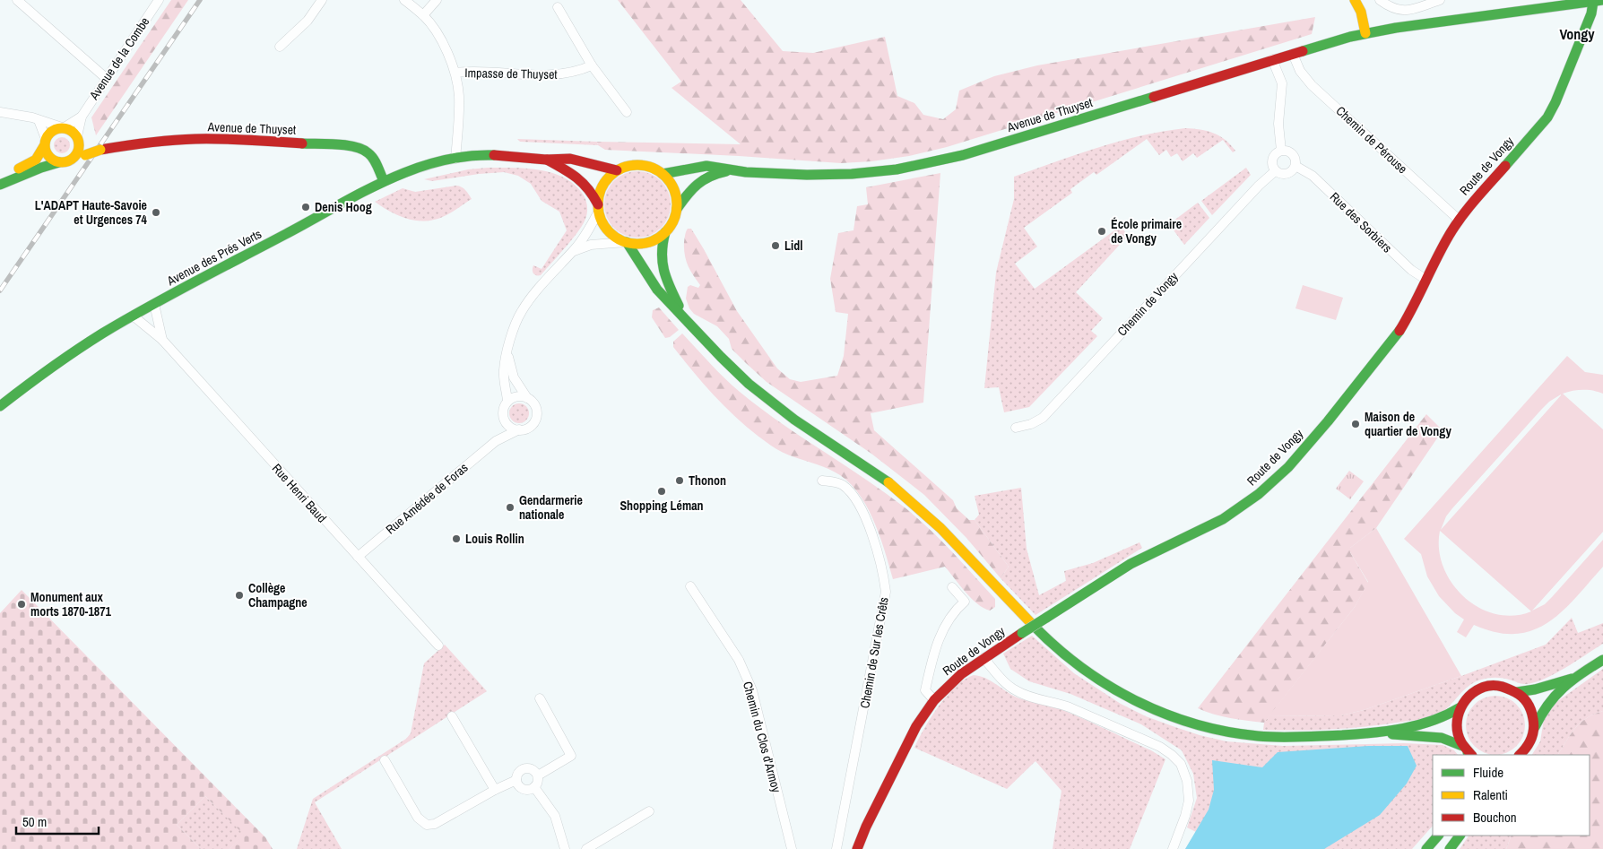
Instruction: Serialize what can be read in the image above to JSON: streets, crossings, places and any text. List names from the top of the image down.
{
  "streets": {
    "main road": ["Avenue de Thuyset", "Route de Vongy", "Avenue des Prés Verts"],
    "street": [
      "Avenue de la Combe",
      "Impasse de Thuyset",
      "Chemin de Pérouse",
      "Rue des Sorbiers",
      "Chemin de Vongy",
      "Rue Henri Baud",
      "Rue Amédée de Foras",
      "Chemin de Sur les Crêts",
      "Chemin du Clos d'Armoy"
    ]
  },
  "crossings": [
    ["Avenue de la Combe", "Avenue de Thuyset"],
    ["Impasse de Thuyset", "Avenue des Prés Verts"],
    ["Avenue de Thuyset", "Chemin de Pérouse"],
    ["Avenue de Thuyset", "Route de Vongy"],
    ["Avenue de Thuyset", "Avenue des Prés Verts"],
    ["Chemin de Pérouse", "Route de Vongy"],
    ["Route de Vongy", "Rue des Sorbiers"],
    ["Rue des Sorbiers", "Chemin de Vongy"],
    ["Avenue des Prés Verts", "Rue Henri Baud"],
    ["Rue Henri Baud", "Rue Amédée de Foras"]
  ],
  "districts": ["Vongy"],
  "places": [
    "Denis Hoog",
    "L'ADAPT Haute-Savoie et Urgences 74",
    "École primaire de Vongy",
    "Lidl",
    "Maison de quartier de Vongy",
    "Thonon",
    "Shopping Léman",
    "Gendarmerie nationale",
    "Louis Rollin",
    "Collège Champagne",
    "Monument aux morts 1870-1871"
  ],
  "legend": ["Fluide", "Ralenti", "Bouchon"],
  "scale_bar": "50 m"
}
